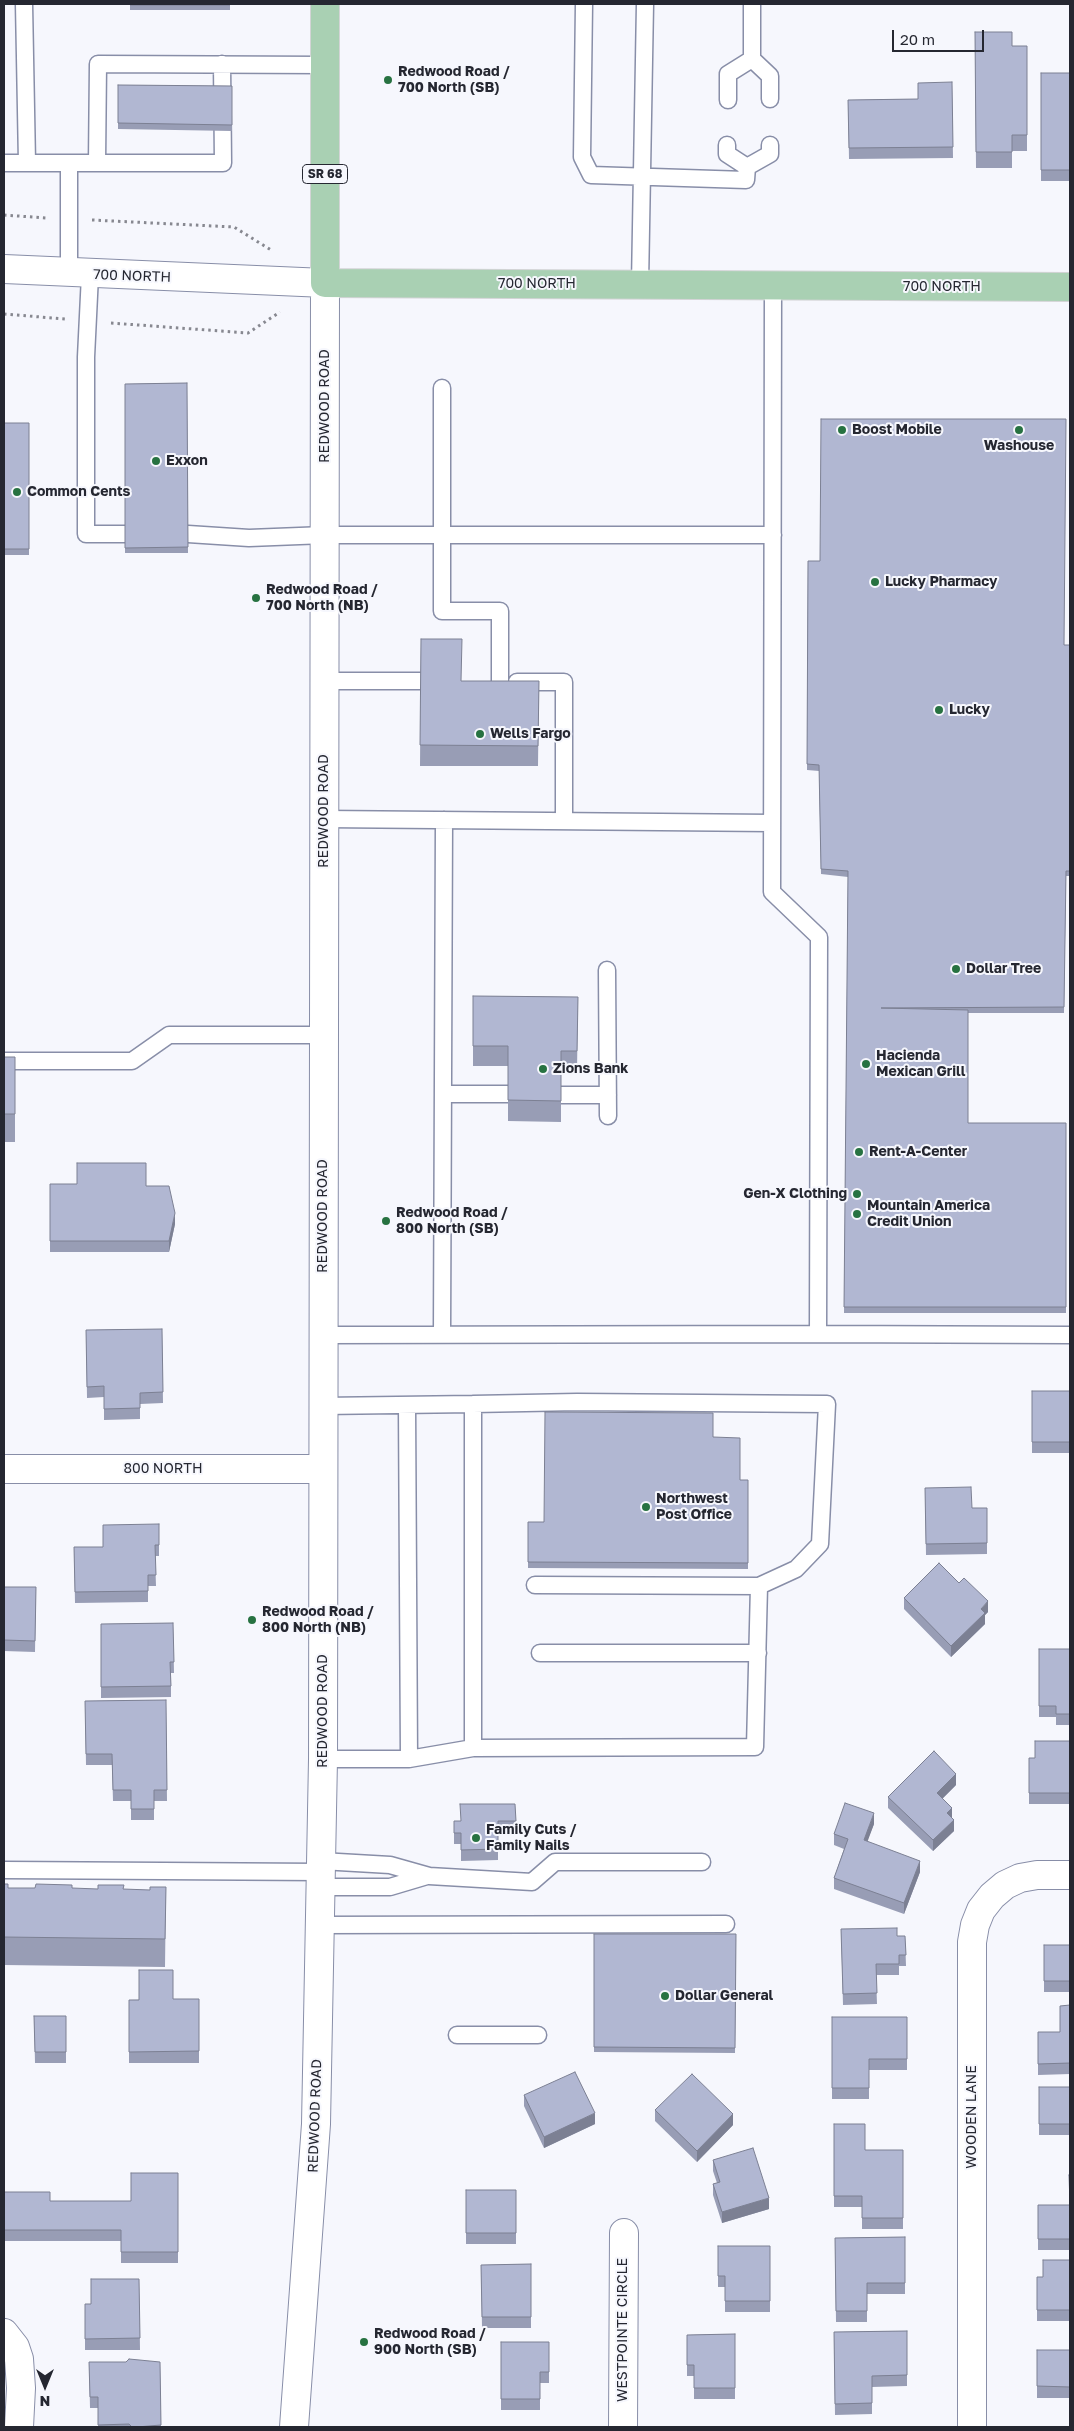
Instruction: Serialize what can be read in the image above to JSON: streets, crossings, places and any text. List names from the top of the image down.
{
  "streets": {
    "main road": [
      "SR 68",
      "700 NORTH",
      "REDWOOD ROAD",
      "800 NORTH",
      "WOODEN LANE",
      "WESTPOINTE CIRCLE"
    ]
  },
  "crossings": [
    ["700 NORTH", "REDWOOD ROAD"],
    ["REDWOOD ROAD", "800 NORTH"]
  ],
  "places": [
    "Redwood Road / 700 North (SB)",
    "Boost Mobile",
    "Washouse",
    "Exxon",
    "Common Cents",
    "Lucky Pharmacy",
    "Redwood Road / 700 North (NB)",
    "Lucky",
    "Wells Fargo",
    "Dollar Tree",
    "Hacienda Mexican Grill",
    "Zions Bank",
    "Rent-A-Center",
    "Gen-X Clothing",
    "Mountain America Credit Union",
    "Redwood Road / 800 North (SB)",
    "Northwest Post Office",
    "Redwood Road / 800 North (NB)",
    "Family Cuts / Family Nails",
    "Dollar General",
    "Redwood Road / 900 North (SB)"
  ],
  "scale_bar": "20 m",
  "north": "bottom"
}
